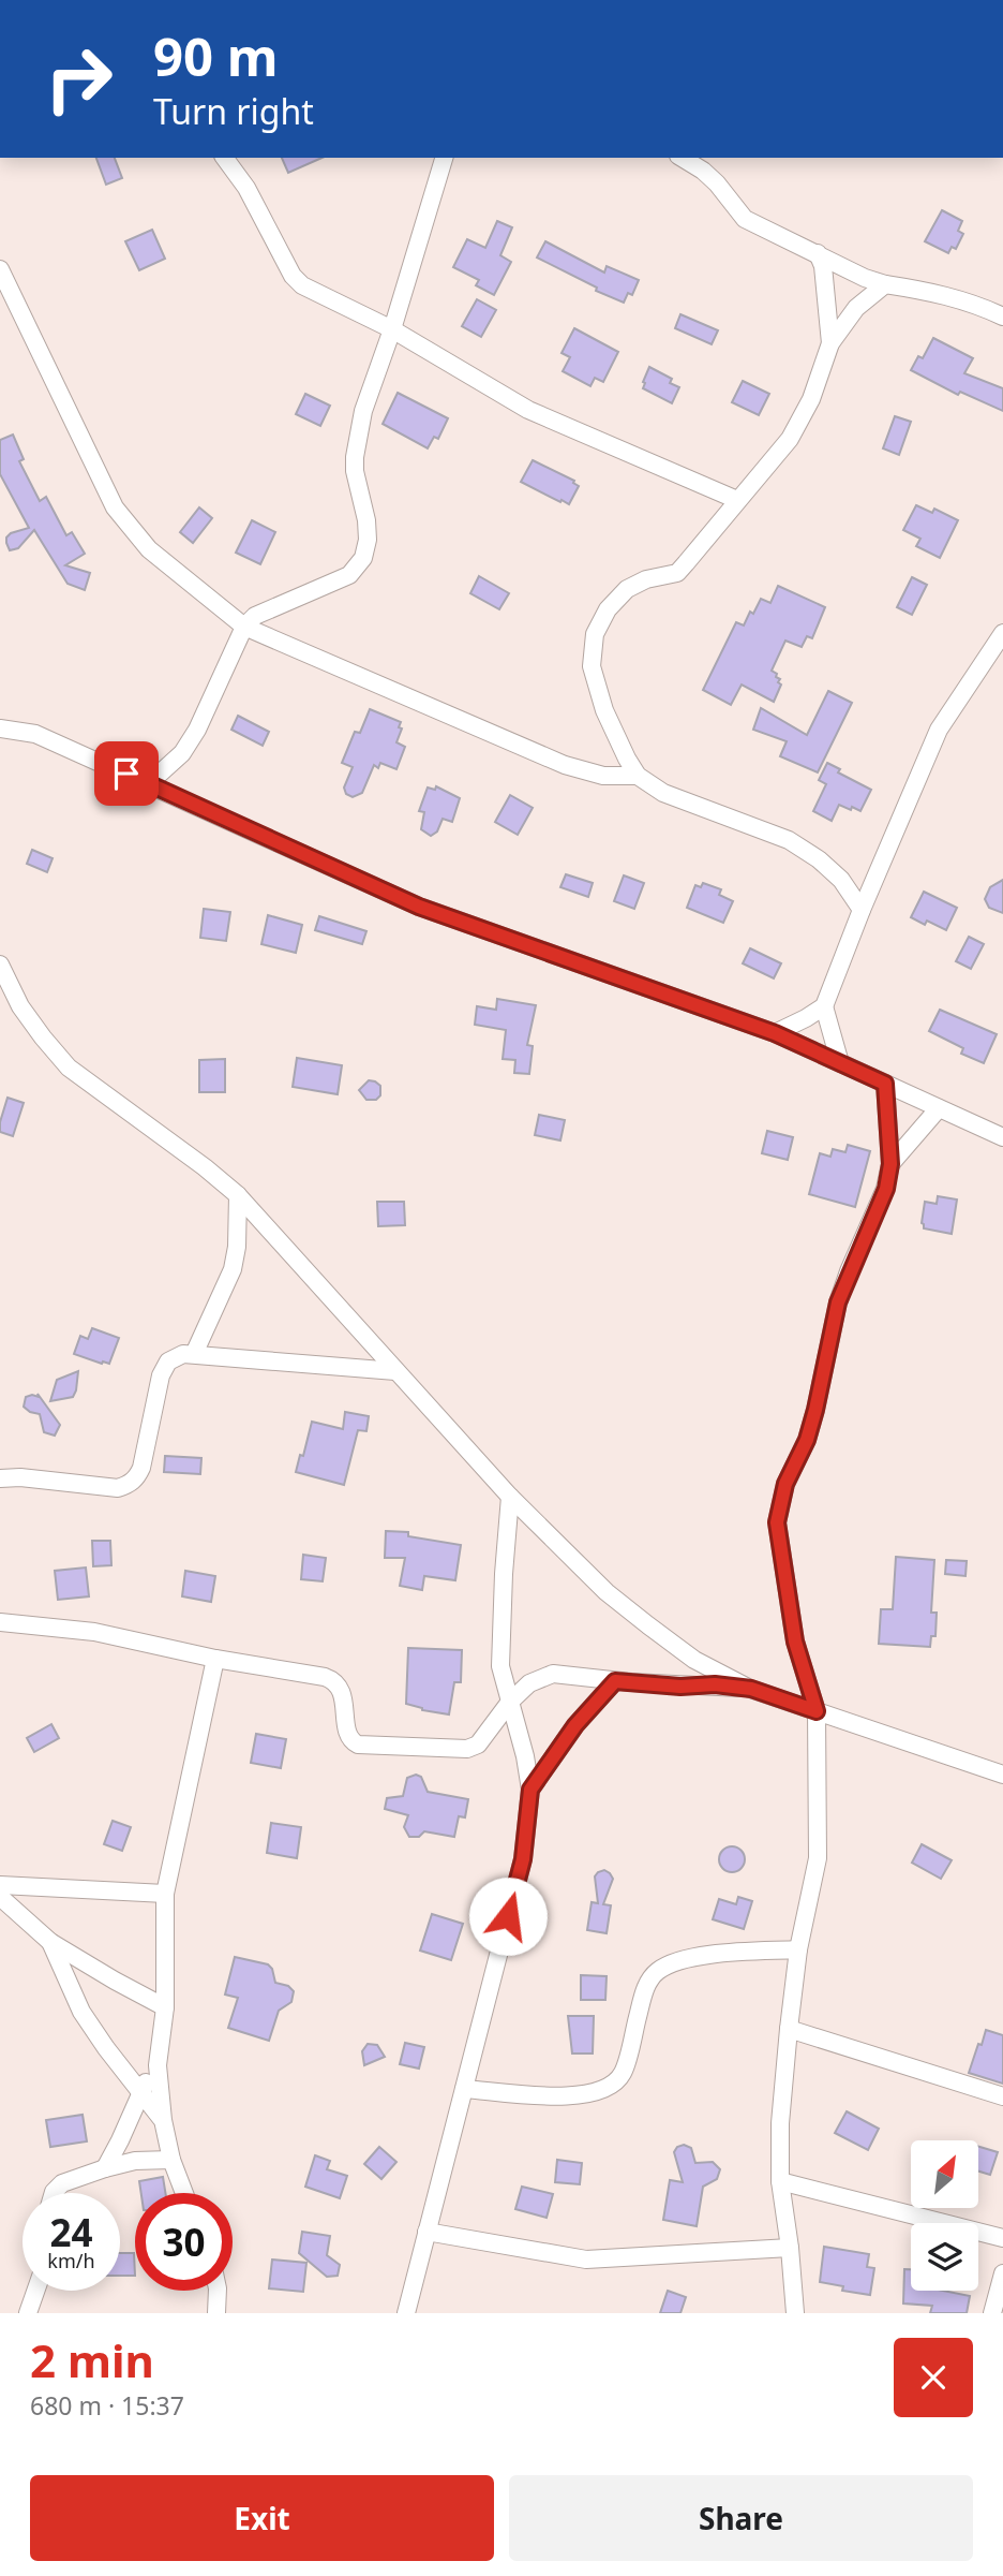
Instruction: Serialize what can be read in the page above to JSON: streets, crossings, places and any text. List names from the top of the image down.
{
  "north": "top right",
  "page": {
    "turn": ["90 m", "Turn right"],
    "speed": "24 km/h",
    "limit": "30",
    "heading": ["2 min", "680 m · 15:37"],
    "buttons": ["Exit", "Share"]
  }
}
